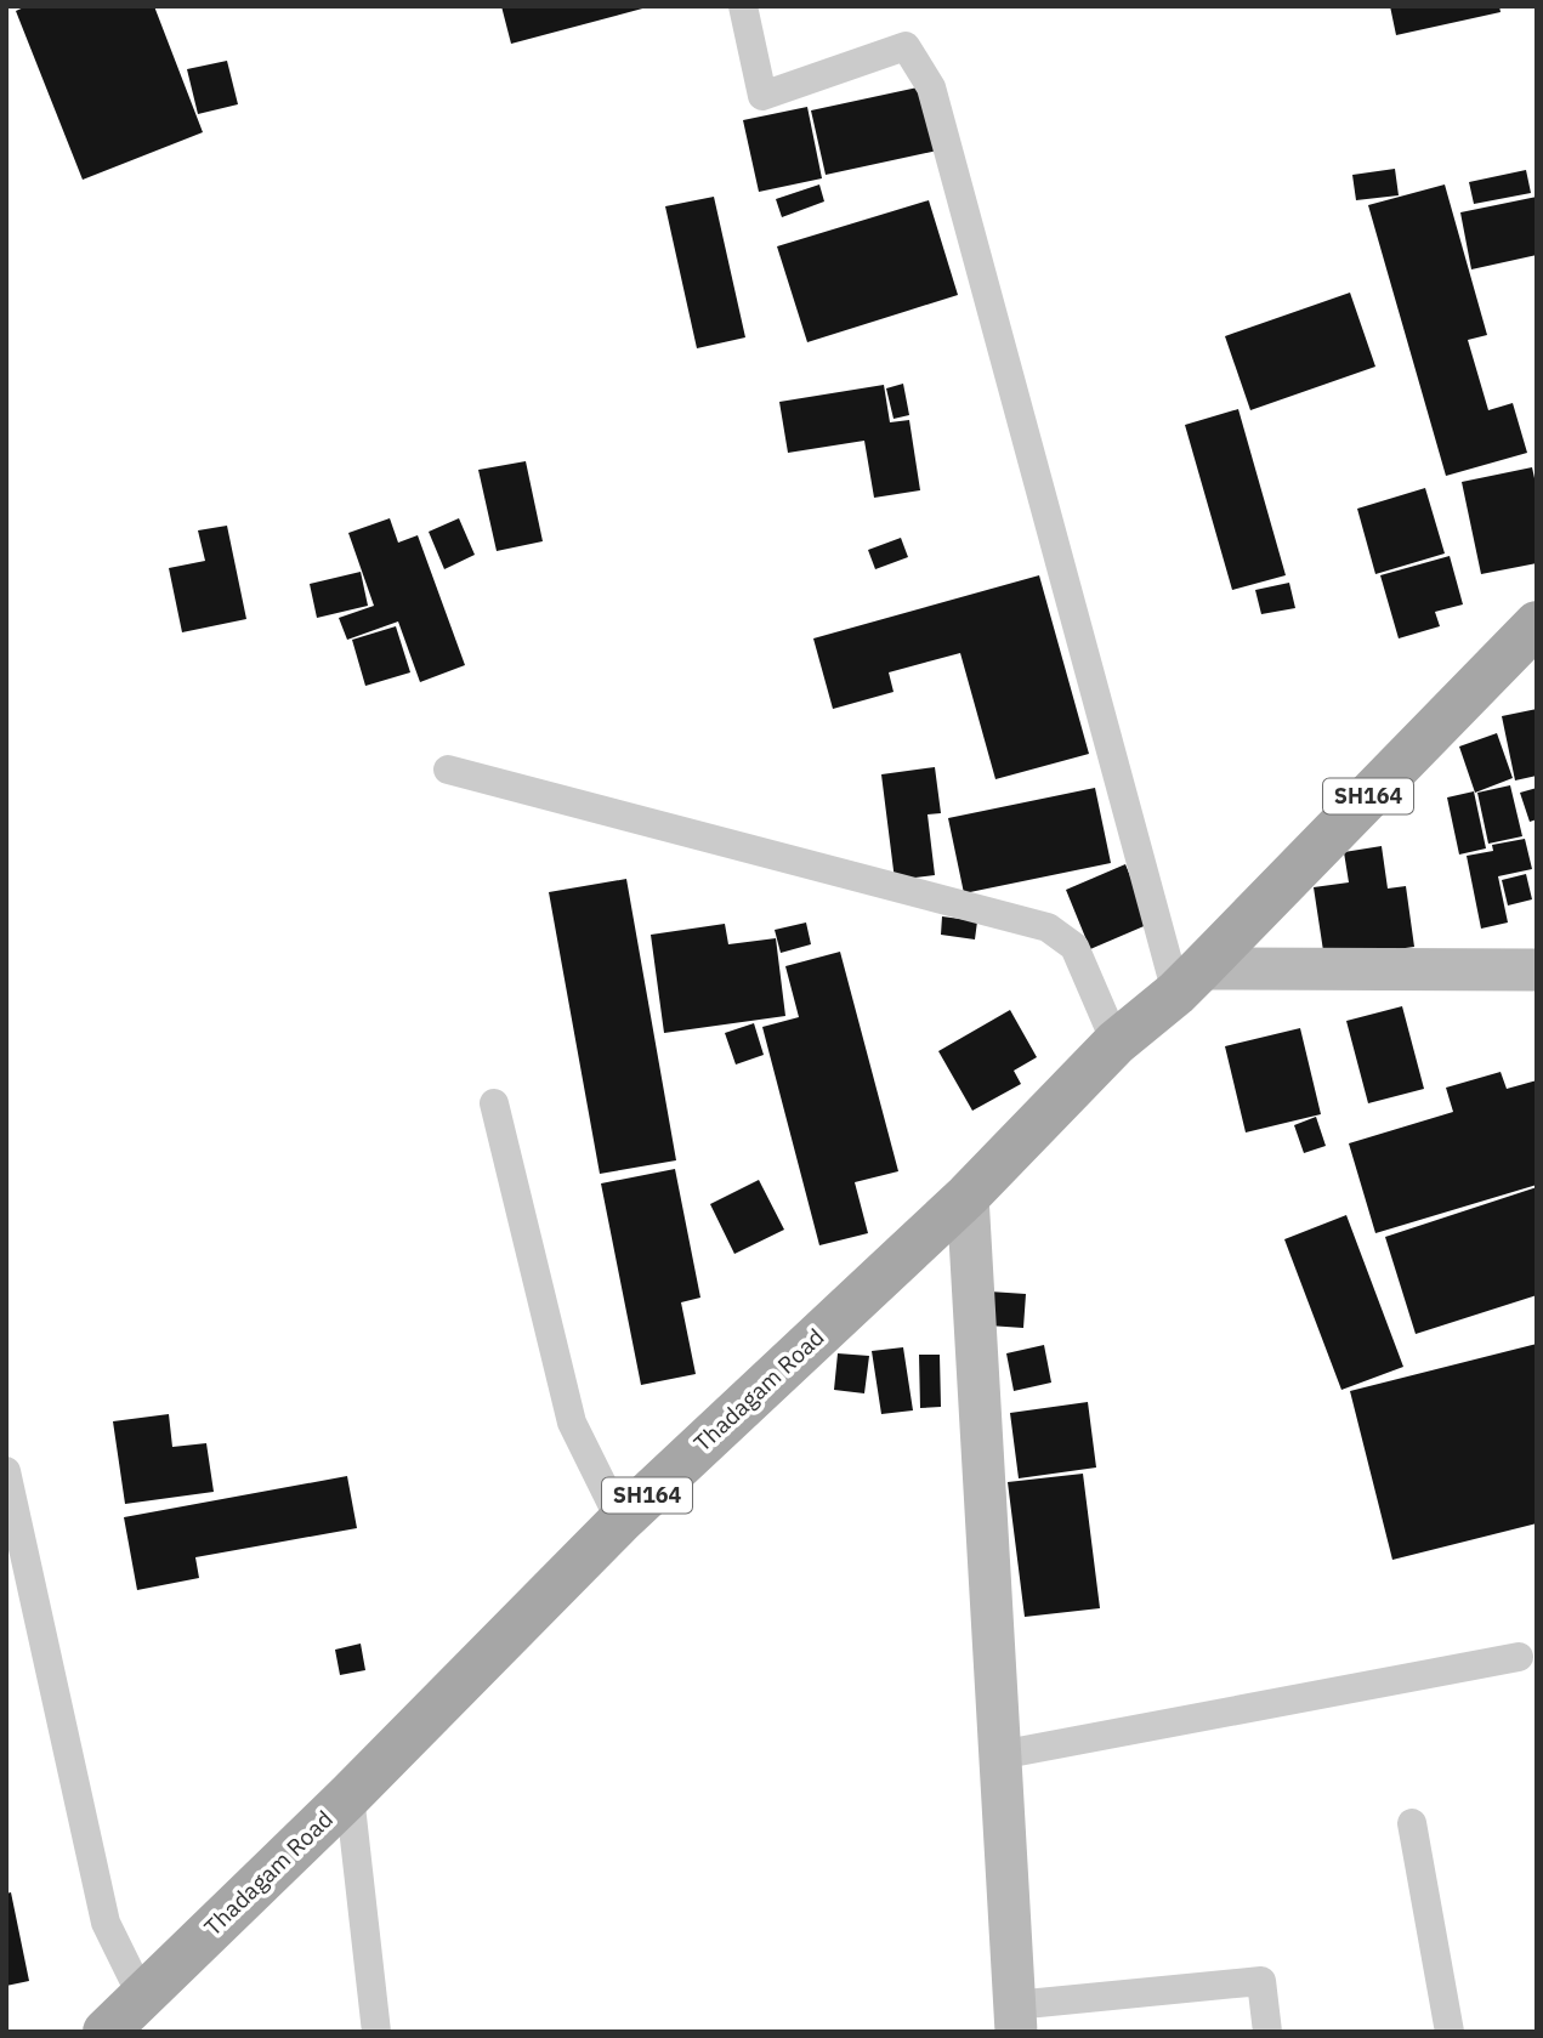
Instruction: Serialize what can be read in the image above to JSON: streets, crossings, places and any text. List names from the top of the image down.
{
  "streets": {
    "main road": ["SH164", "Thadagam Road"]
  },
  "crossings": [
    ["SH164", "Thadagam Road"]
  ]
}
